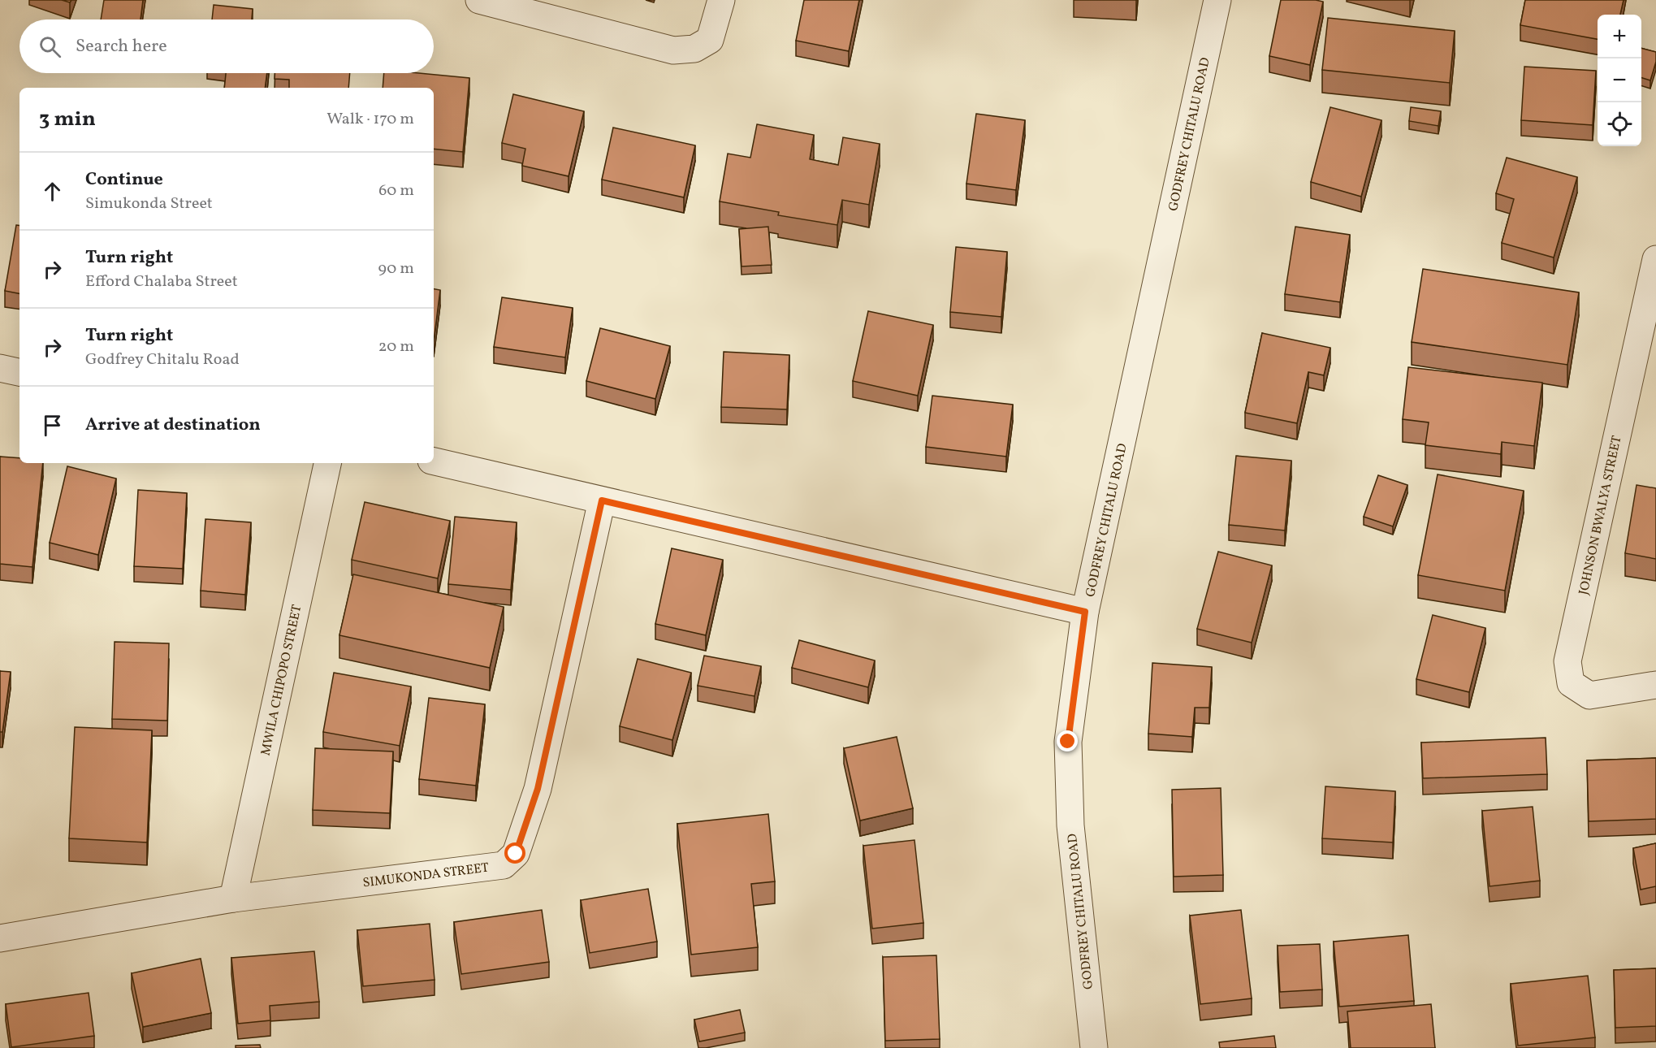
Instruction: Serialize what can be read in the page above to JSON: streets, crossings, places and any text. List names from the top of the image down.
{
  "streets": {
    "street": [
      "GODFREY CHITALU ROAD",
      "JOHNSON BWALYA STREET",
      "MWILA CHIPOPO STREET",
      "SIMUKONDA STREET"
    ]
  },
  "crossings": [
    ["MWILA CHIPOPO STREET", "SIMUKONDA STREET"]
  ],
  "page": {
    "map_buttons": ["+", "−"],
    "search": "Search here",
    "heading": ["3 min", "Walk · 170 m"],
    "list": [
      ["Continue", "Simukonda Street", "60 m"],
      ["Turn right", "Efford Chalaba Street", "90 m"],
      ["Turn right", "Godfrey Chitalu Road", "20 m"],
      "Arrive at destination"
    ]
  }
}
